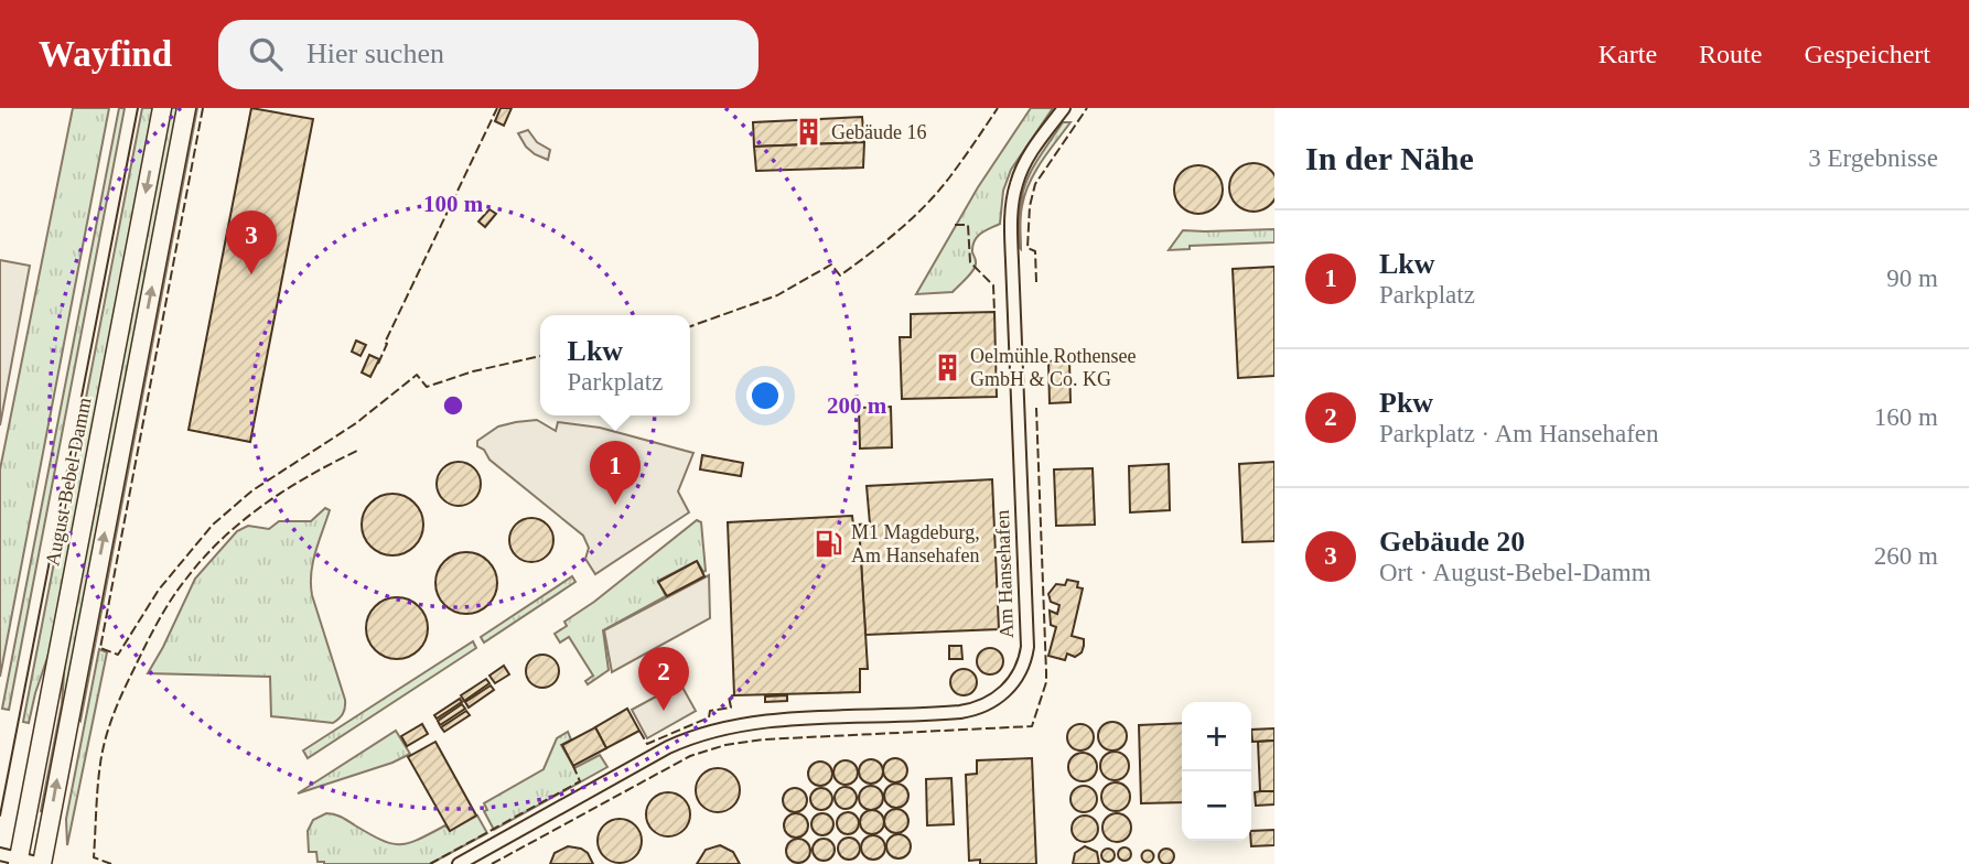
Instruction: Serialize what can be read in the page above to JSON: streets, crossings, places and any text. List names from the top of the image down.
{
  "streets": {
    "main road": ["August-Bebel-Damm"],
    "street": ["Am Hansehafen"]
  },
  "places": {
    "building": ["Gebäude 16", "Oelmühle Rothensee GmbH & Co. KG"],
    "fuel station": ["M1 Magdeburg, Am Hansehafen"]
  },
  "page": {
    "header": "Wayfind",
    "search": "Hier suchen",
    "nav": ["Karte", "Route", "Gespeichert"],
    "heading": ["In der Nähe", "3 Ergebnisse"],
    "list": [
      {
        "mark": "1",
        "name": "Lkw",
        "note": "Parkplatz",
        "value": "90 m"
      },
      {
        "mark": "2",
        "name": "Pkw",
        "note": "Parkplatz · Am Hansehafen",
        "value": "160 m"
      },
      {
        "mark": "3",
        "name": "Gebäude 20",
        "note": "Ort · August-Bebel-Damm",
        "value": "260 m"
      }
    ],
    "pins": ["3", "1", "2"],
    "popup": ["Lkw", "Parkplatz"],
    "map_buttons": ["+", "−"]
  },
  "rings": ["100 m", "200 m"]
}
